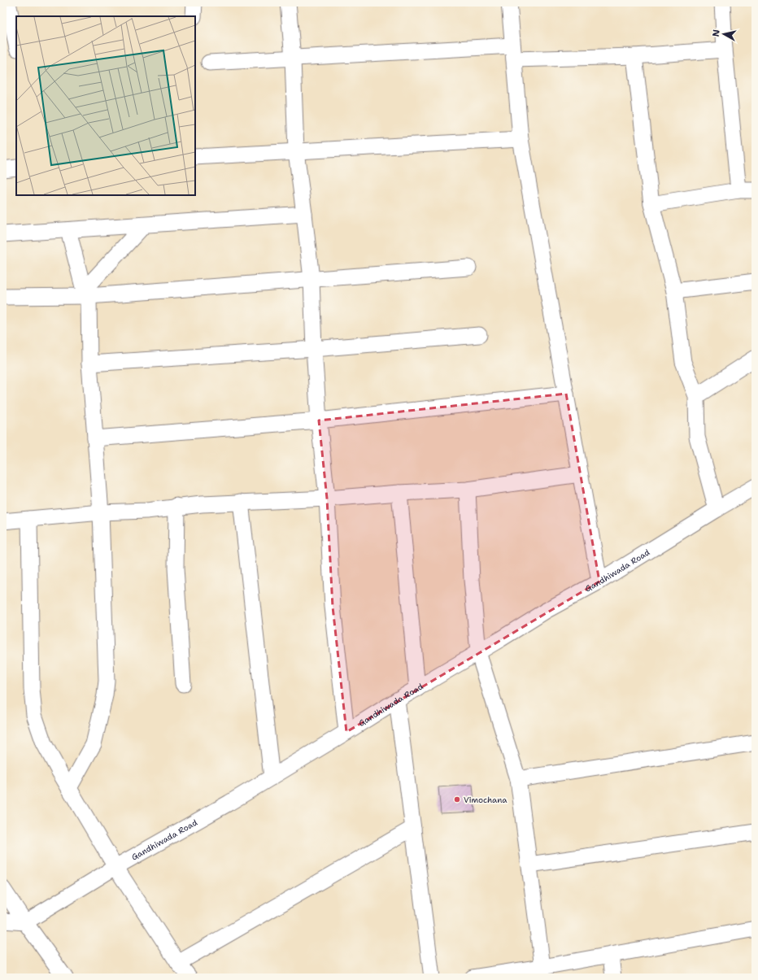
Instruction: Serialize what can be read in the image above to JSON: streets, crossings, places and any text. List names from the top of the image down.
{
  "streets": {
    "street": ["Gandhiwada Road"]
  },
  "places": ["Vimochana"],
  "north": "left"
}
